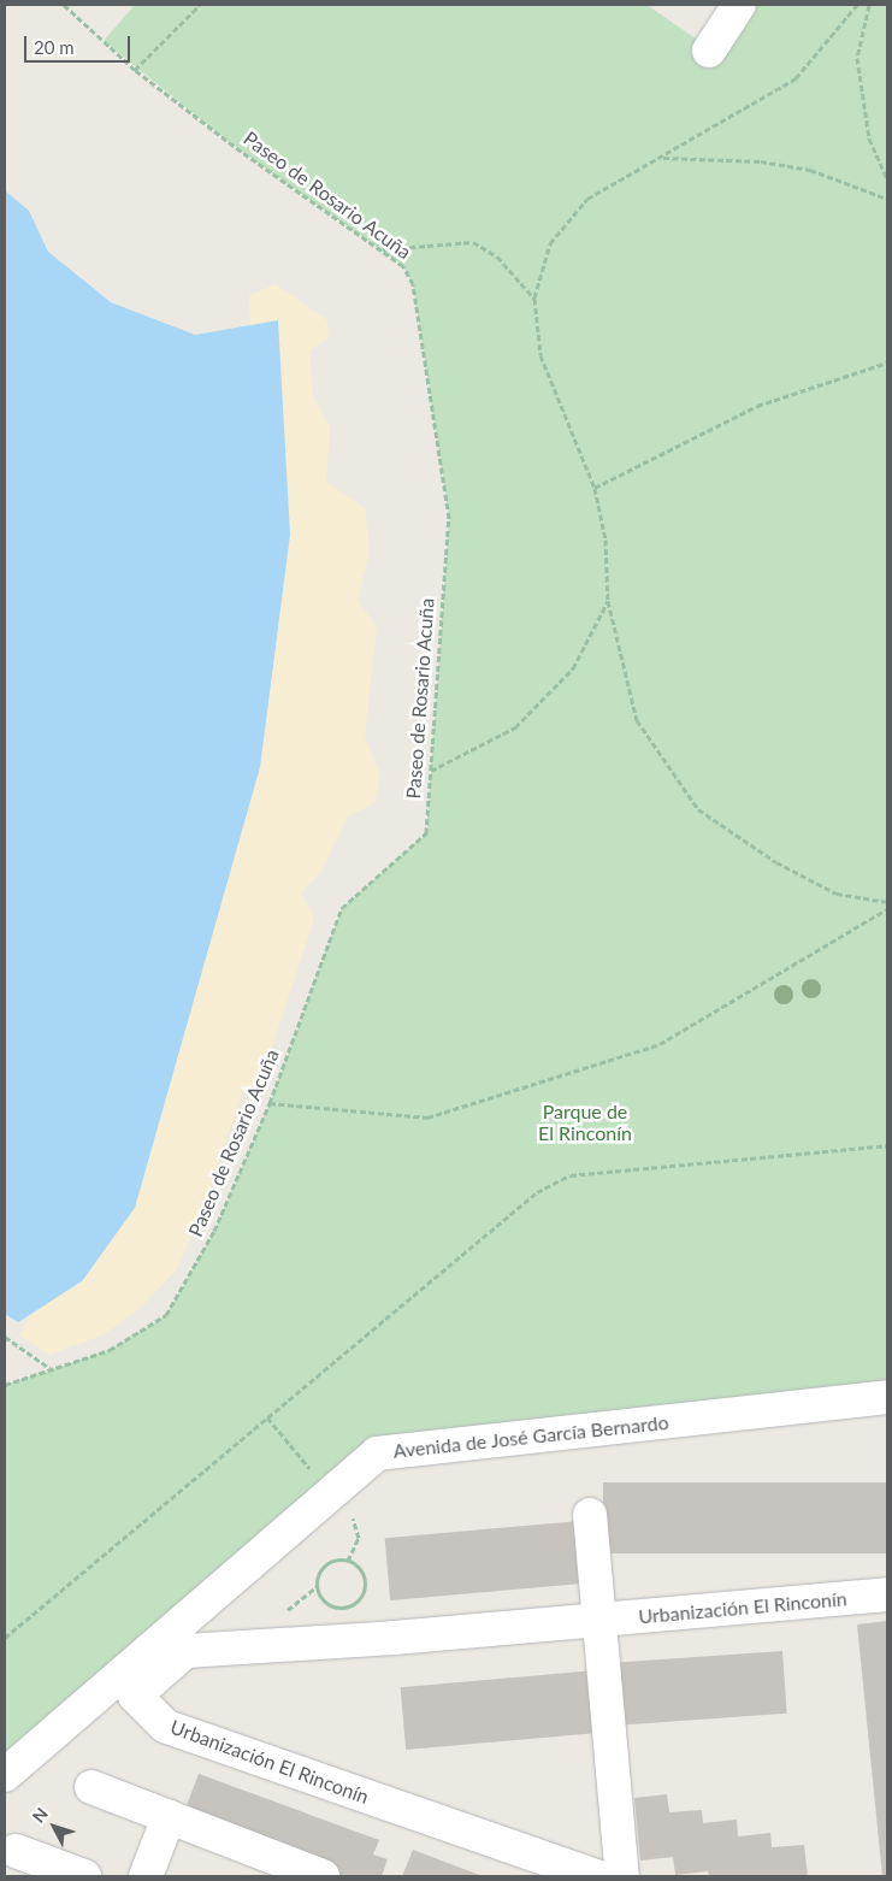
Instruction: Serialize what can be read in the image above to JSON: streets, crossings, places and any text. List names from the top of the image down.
{
  "streets": {
    "street": ["Avenida de José García Bernardo", "Urbanización El Rinconín"],
    "path": ["Paseo de Rosario Acuña"]
  },
  "parks": ["Parque de El Rinconín"],
  "scale_bar": "20 m",
  "north": "top left"
}
